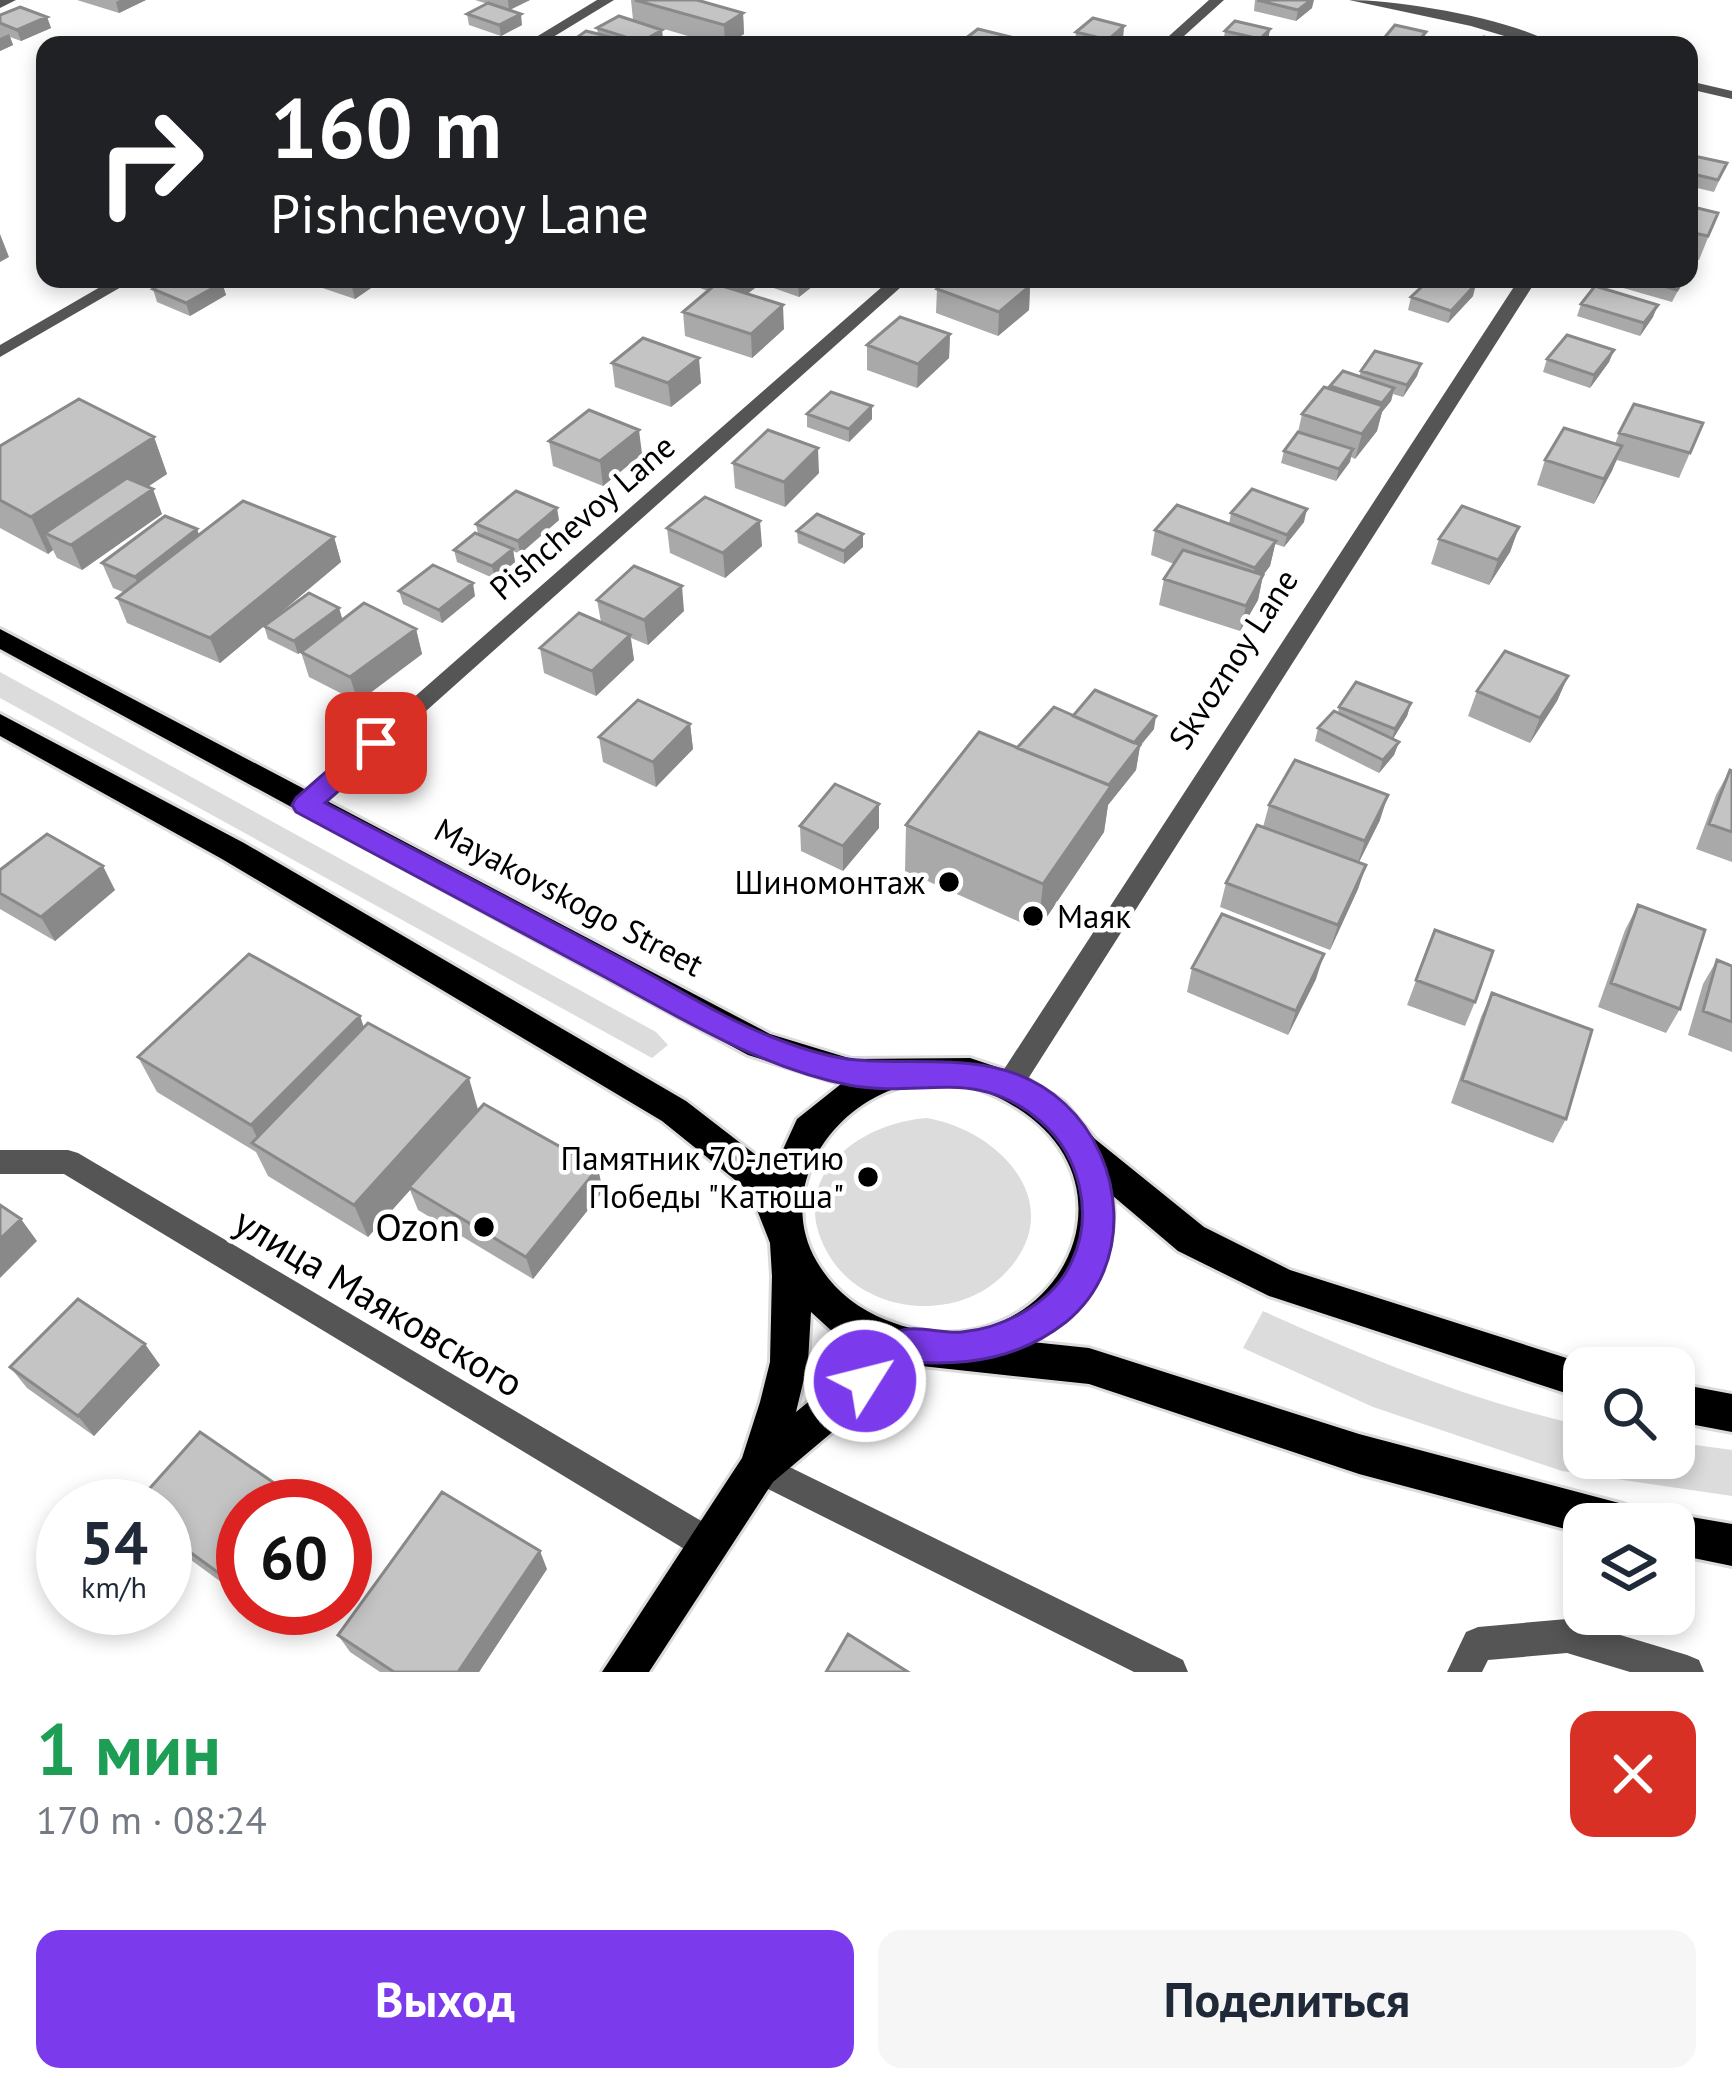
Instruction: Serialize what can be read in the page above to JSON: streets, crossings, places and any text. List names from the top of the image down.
{
  "streets": {
    "main road": ["Mayakovskogo Street"],
    "street": ["Pishchevoy Lane", "Skvoznoy Lane", "улица Маяковского"]
  },
  "crossings": [
    ["Pishchevoy Lane", "Mayakovskogo Street"],
    ["Skvoznoy Lane", "Mayakovskogo Street"]
  ],
  "places": [
    "Шиномонтаж",
    "Маяк",
    "Памятник 70-летию Победы \"Катюша\"",
    "Ozon"
  ],
  "page": {
    "turn": ["160 m", "Pishchevoy Lane"],
    "speed": "54 km/h",
    "limit": "60",
    "heading": ["1 мин", "170 m · 08:24"],
    "buttons": ["Выход", "Поделиться"]
  }
}
